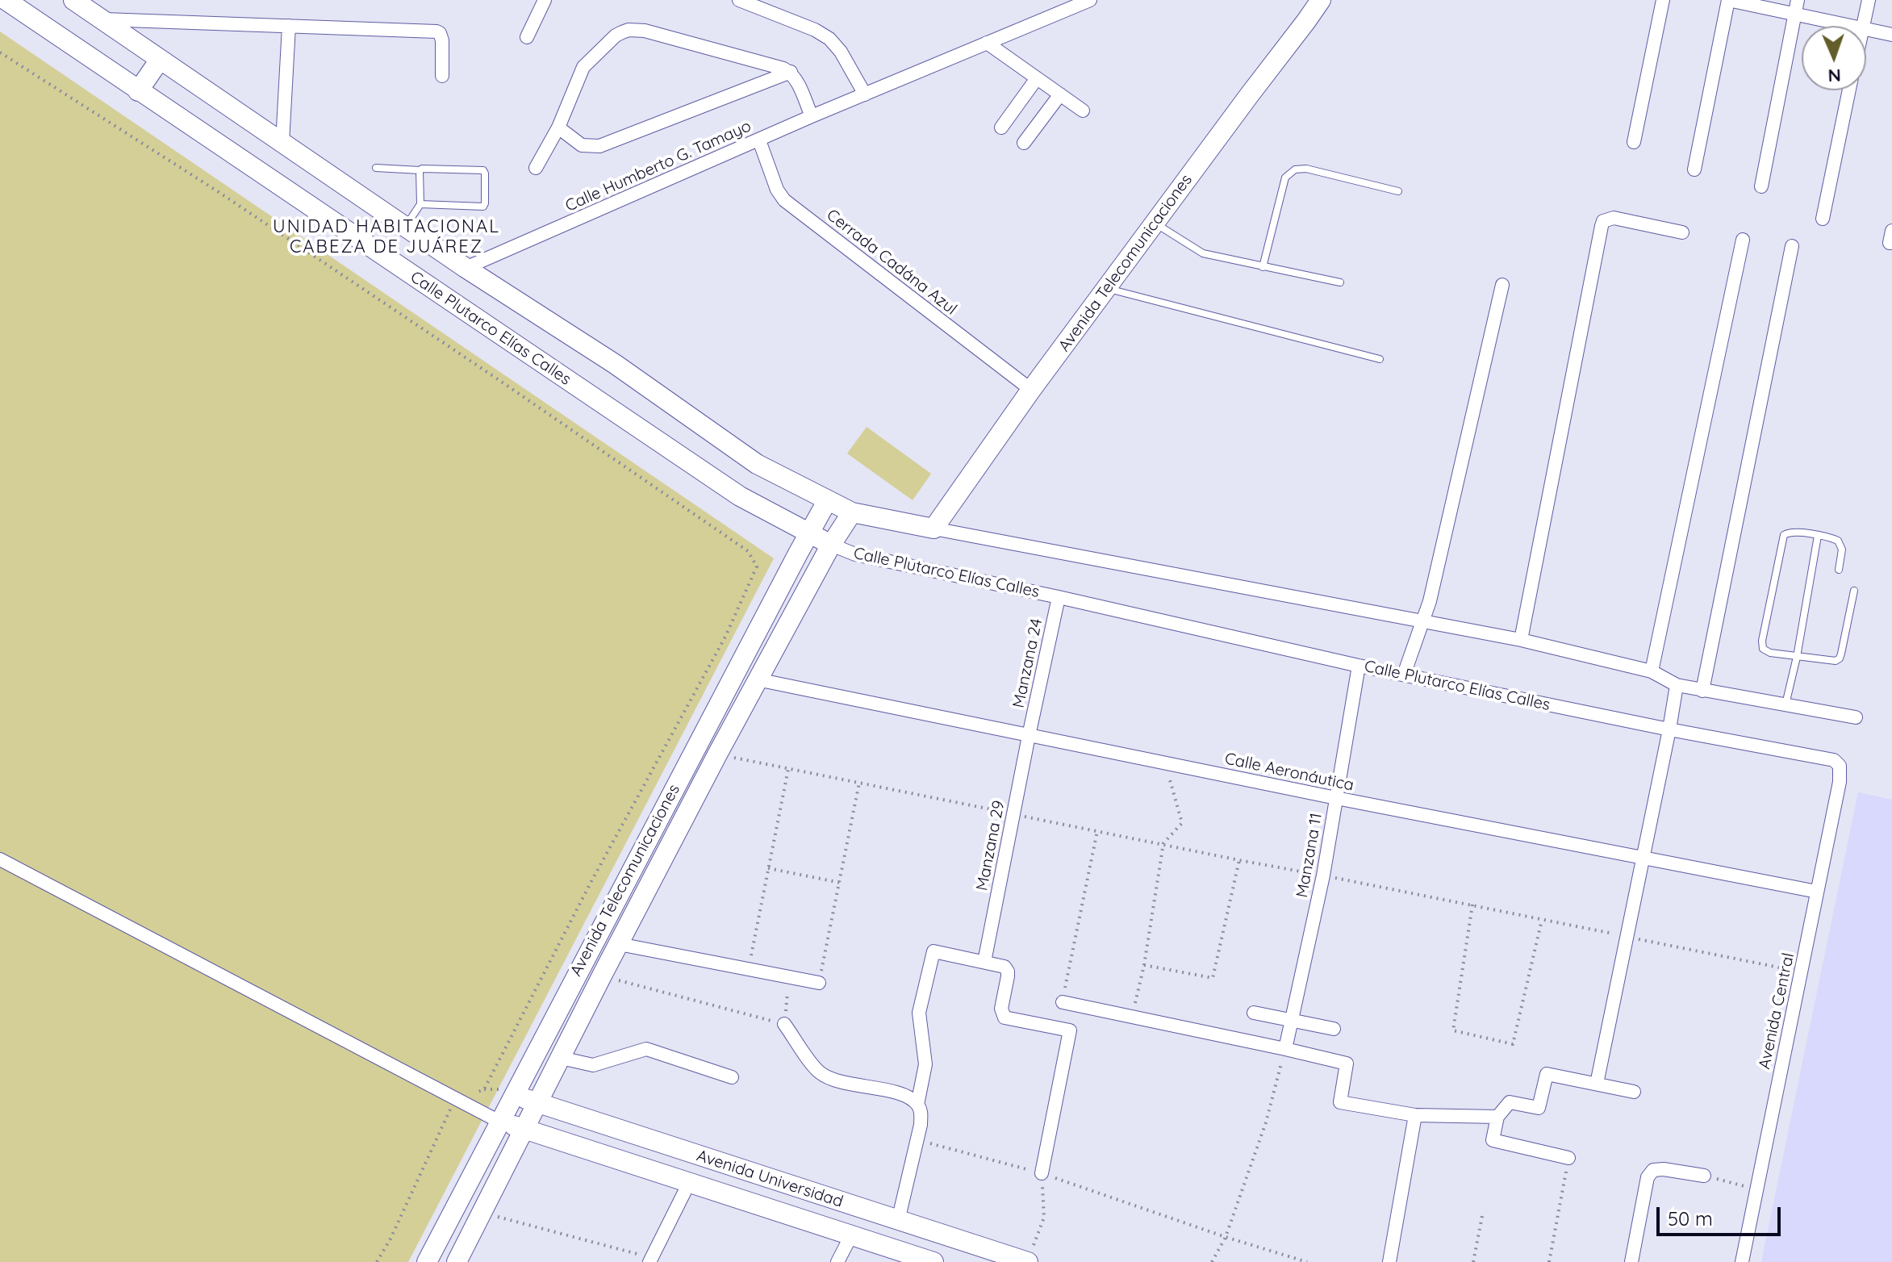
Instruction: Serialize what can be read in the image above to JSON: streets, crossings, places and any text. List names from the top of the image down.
{
  "streets": {
    "street": [
      "Calle Humberto G. Tamayo",
      "Cerrada Cadána Azul",
      "Avenida Telecomunicaciones",
      "Calle Plutarco Elías Calles",
      "Manzana 24",
      "Calle Aeronáutica",
      "Manzana 29",
      "Manzana 11",
      "Avenida Central",
      "Avenida Universidad"
    ]
  },
  "crossings": [
    ["Calle Humberto G. Tamayo", "Cerrada Cadána Azul"],
    ["Cerrada Cadána Azul", "Avenida Telecomunicaciones"],
    ["Avenida Telecomunicaciones", "Calle Plutarco Elías Calles"],
    ["Avenida Telecomunicaciones", "Calle Aeronáutica"],
    ["Avenida Telecomunicaciones", "Avenida Universidad"],
    ["Calle Plutarco Elías Calles", "Manzana 24"],
    ["Calle Plutarco Elías Calles", "Manzana 11"],
    ["Calle Plutarco Elías Calles", "Avenida Central"],
    ["Manzana 24", "Calle Aeronáutica"],
    ["Manzana 24", "Manzana 29"],
    ["Calle Aeronáutica", "Manzana 29"],
    ["Calle Aeronáutica", "Manzana 11"],
    ["Calle Aeronáutica", "Avenida Central"]
  ],
  "districts": ["UNIDAD HABITACIONAL CABEZA DE JUÁREZ"],
  "scale_bar": "50 m",
  "north": "bottom"
}
